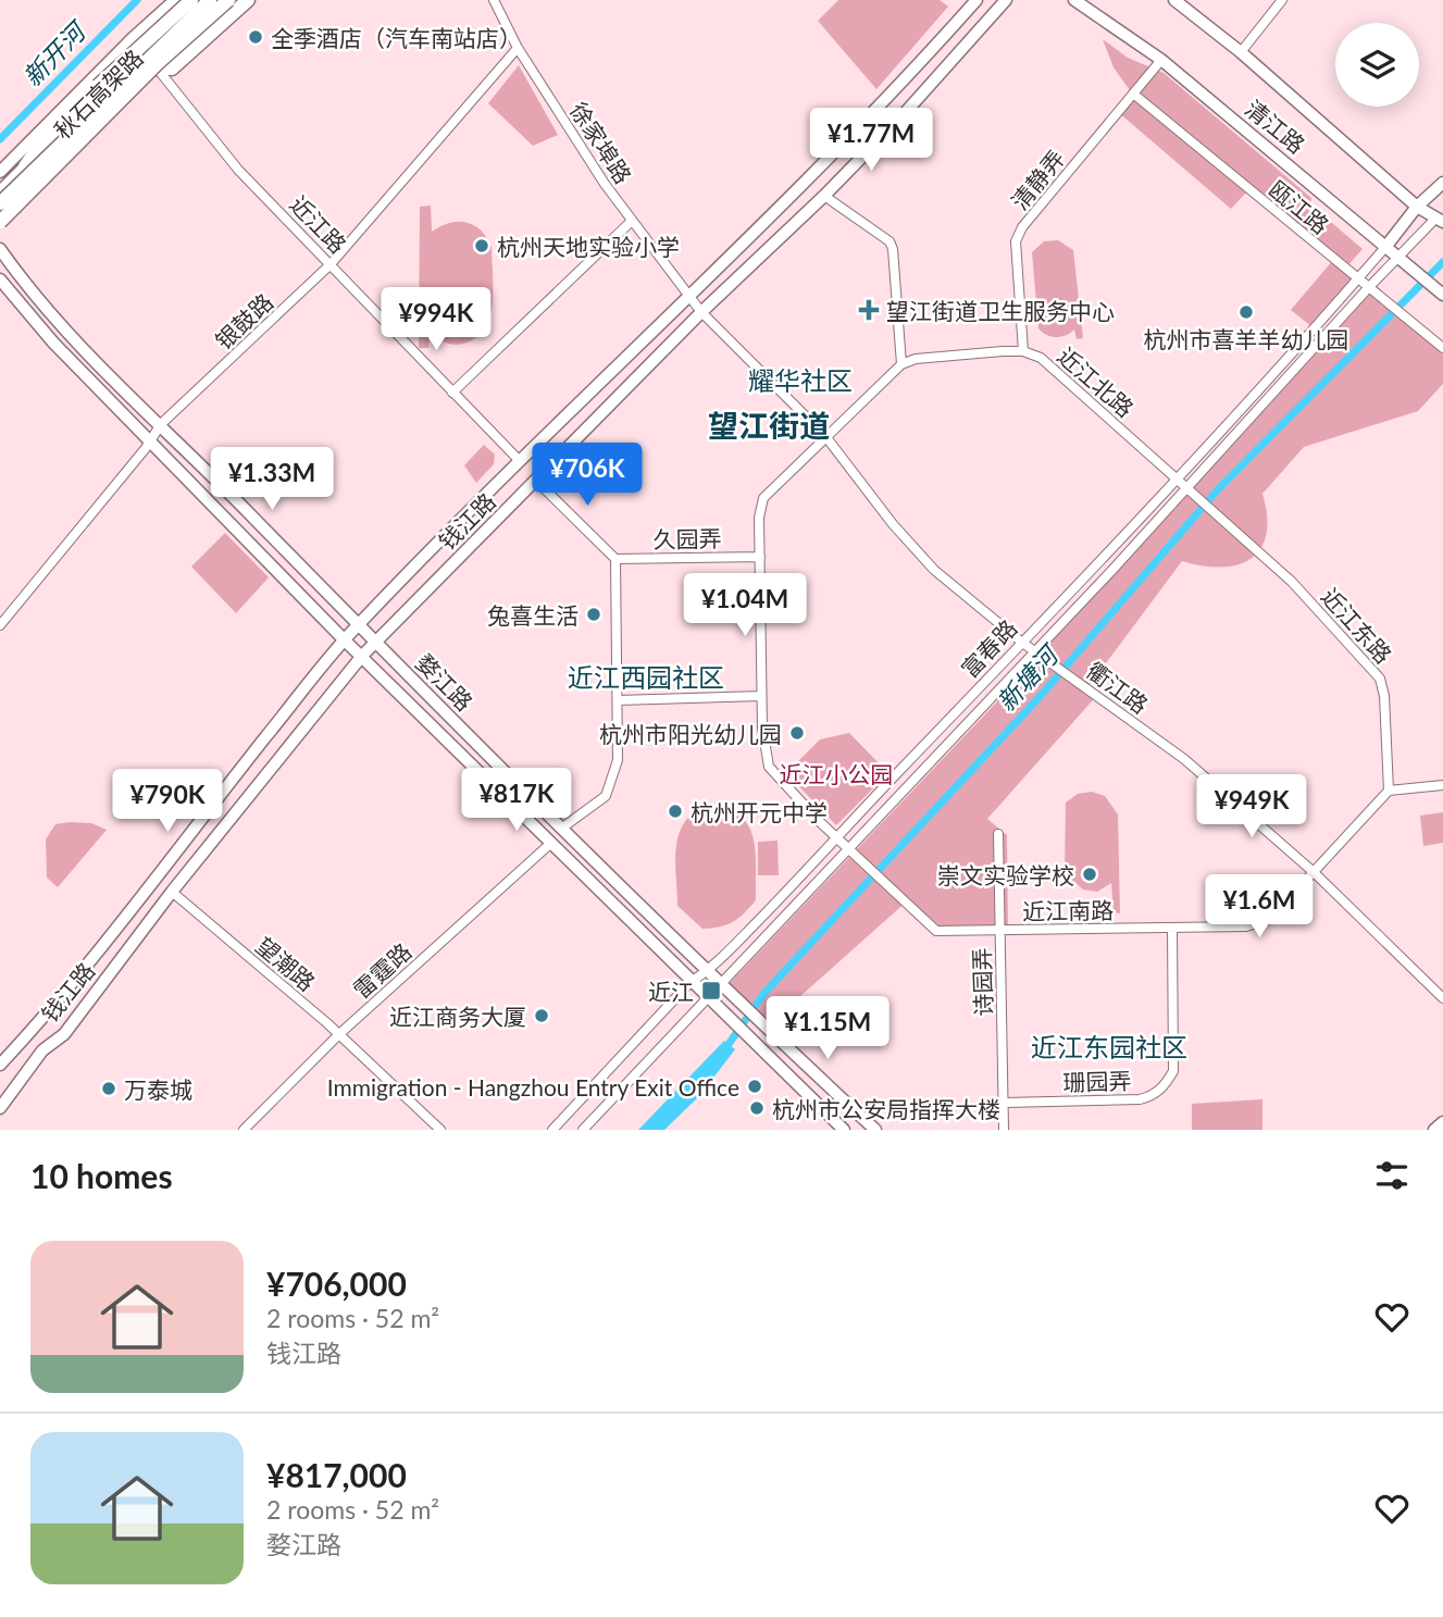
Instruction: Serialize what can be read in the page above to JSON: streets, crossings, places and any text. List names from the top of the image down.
{
  "streets": {
    "highway": ["秋石高架路"],
    "main road": [
      "清江路",
      "钱江路",
      "富春路",
      "婺江路"
    ],
    "street": [
      "徐家埠路",
      "清静弄",
      "瓯江路",
      "近江路",
      "银鼓路",
      "近江北路",
      "久园弄",
      "近江东路",
      "衢江路",
      "近江南路",
      "望潮路",
      "雷霆路",
      "诗园弄",
      "珊园弄"
    ]
  },
  "crossings": [
    ["清江路", "清静弄"],
    ["清江路", "富春路"],
    ["徐家埠路", "银鼓路"],
    ["徐家埠路", "钱江路"],
    ["徐家埠路", "衢江路"],
    ["清静弄", "瓯江路"],
    ["清静弄", "近江北路"],
    ["瓯江路", "富春路"],
    ["近江路", "银鼓路"],
    ["近江路", "钱江路"],
    ["银鼓路", "婺江路"],
    ["近江北路", "近江东路"],
    ["近江北路", "富春路"],
    ["钱江路", "婺江路"],
    ["钱江路", "衢江路"],
    ["钱江路", "望潮路"],
    ["久园弄", "近江南路"],
    ["近江东路", "富春路"],
    ["富春路", "婺江路"],
    ["富春路", "衢江路"],
    ["富春路", "近江南路"],
    ["婺江路", "雷霆路"],
    ["衢江路", "近江南路"],
    ["近江南路", "诗园弄"],
    ["近江南路", "珊园弄"],
    ["望潮路", "雷霆路"],
    ["诗园弄", "珊园弄"]
  ],
  "districts": [
    "耀华社区",
    "望江街道",
    "近江西园社区",
    "近江东园社区"
  ],
  "water": ["新开河", "新塘河"],
  "parks": ["近江小公园"],
  "places": {
    "other": [
      "全季酒店（汽车南站店）",
      "杭州天地实验小学",
      "杭州市喜羊羊幼儿园",
      "兔喜生活",
      "杭州市阳光幼儿园",
      "杭州开元中学",
      "崇文实验学校",
      "近江商务大厦",
      "Immigration - Hangzhou Entry Exit Office",
      "万泰城",
      "杭州市公安局指挥大楼"
    ],
    "health": ["望江街道卫生服务中心"],
    "transit": ["近江"]
  },
  "page": {
    "price": [
      "¥1.77M",
      "¥994K",
      "¥706K",
      "¥1.33M",
      "¥1.04M",
      "¥817K",
      "¥790K",
      "¥949K",
      "¥1.6M",
      "¥1.15M"
    ],
    "heading": "10 homes",
    "list": [
      {
        "name": "¥706,000",
        "note": "2 rooms · 52 m² · 钱江路"
      },
      {
        "name": "¥817,000",
        "note": "2 rooms · 52 m² · 婺江路"
      }
    ]
  }
}
